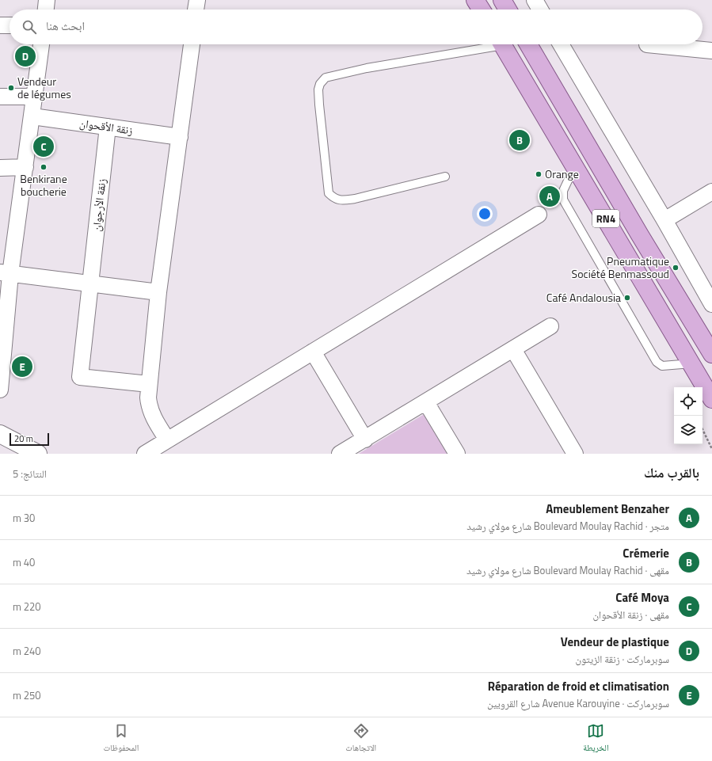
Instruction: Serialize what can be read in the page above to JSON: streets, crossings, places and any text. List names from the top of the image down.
{
  "streets": {
    "main road": ["RN4"],
    "street": ["زنقة الأقحوان", "زنقة الأرجوان"]
  },
  "crossings": [
    ["زنقة الأقحوان", "زنقة الأرجوان"]
  ],
  "places": [
    "Vendeur de légumes",
    "Benkirane boucherie",
    "Orange",
    "Pneumatique Société Benmassoud",
    "Café Andalousia"
  ],
  "scale_bar": "20 m",
  "page": {
    "search": "ابحث هنا",
    "pins": [
      "D",
      "B",
      "C",
      "A",
      "E"
    ],
    "scale": "20 m",
    "heading": ["بالقرب منك", "النتائج: 5"],
    "list": [
      {
        "mark": "A",
        "name": "Ameublement Benzaher",
        "note": "متجر · Boulevard Moulay Rachid شارع مولاي رشيد",
        "value": "30 m"
      },
      {
        "mark": "B",
        "name": "Crémerie",
        "note": "مقهى · Boulevard Moulay Rachid شارع مولاي رشيد",
        "value": "40 m"
      },
      {
        "mark": "C",
        "name": "Café Moya",
        "note": "مقهى · زنقة الأقحوان",
        "value": "220 m"
      },
      {
        "mark": "D",
        "name": "Vendeur de plastique",
        "note": "سوبرماركت · زنقة الزيتون",
        "value": "240 m"
      },
      {
        "mark": "E",
        "name": "Réparation de froid et climatisation",
        "note": "سوبرماركت · Avenue Karouyine شارع القرويين",
        "value": "250 m"
      }
    ],
    "nav": ["الخريطة", "الاتجاهات", "المحفوظات"]
  }
}
